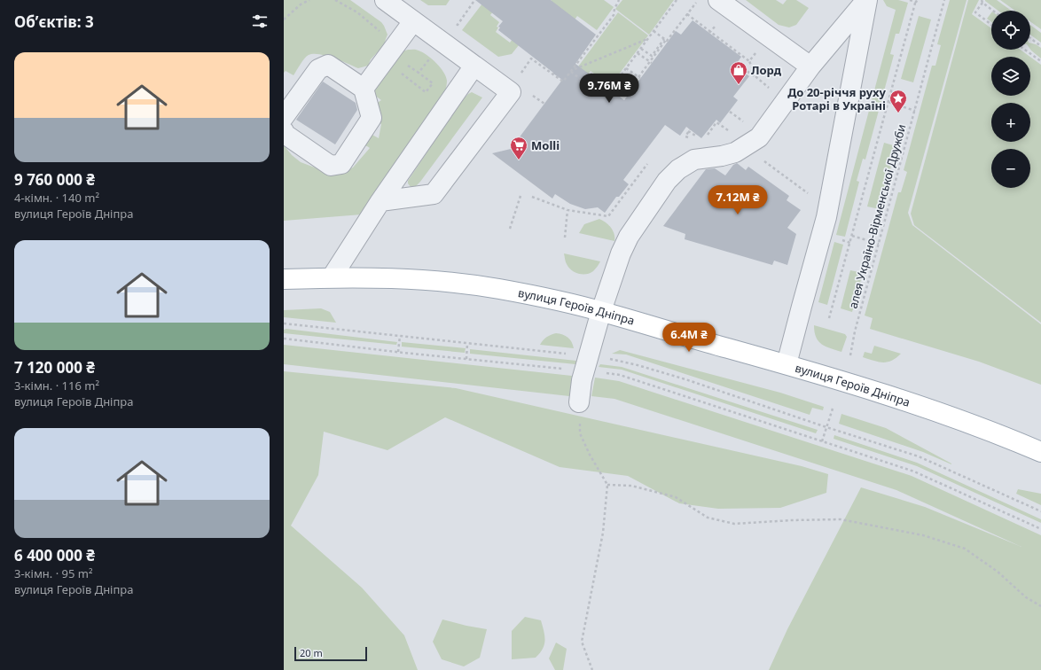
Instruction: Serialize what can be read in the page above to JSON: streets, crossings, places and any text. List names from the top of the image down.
{
  "streets": {
    "main road": ["вулиця Героїв Дніпра"],
    "path": ["алея Україно-Вірменської Дружби"]
  },
  "places": {
    "shop": ["Лорд"],
    "place": ["До 20-річчя руху Ротарі в Україні"],
    "supermarket": ["Molli"]
  },
  "scale_bar": "20 m",
  "page": {
    "heading": "Об’єктів: 3",
    "map_buttons": ["+", "−"],
    "list": [
      {
        "name": "9 760 000 ₴",
        "note": "4-кімн. · 140 m² · вулиця Героїв Дніпра"
      },
      {
        "name": "7 120 000 ₴",
        "note": "3-кімн. · 116 m² · вулиця Героїв Дніпра"
      },
      {
        "name": "6 400 000 ₴",
        "note": "3-кімн. · 95 m² · вулиця Героїв Дніпра"
      }
    ],
    "price": ["9.76M ₴", "7.12M ₴", "6.4M ₴"],
    "scale": "20 m"
  }
}
